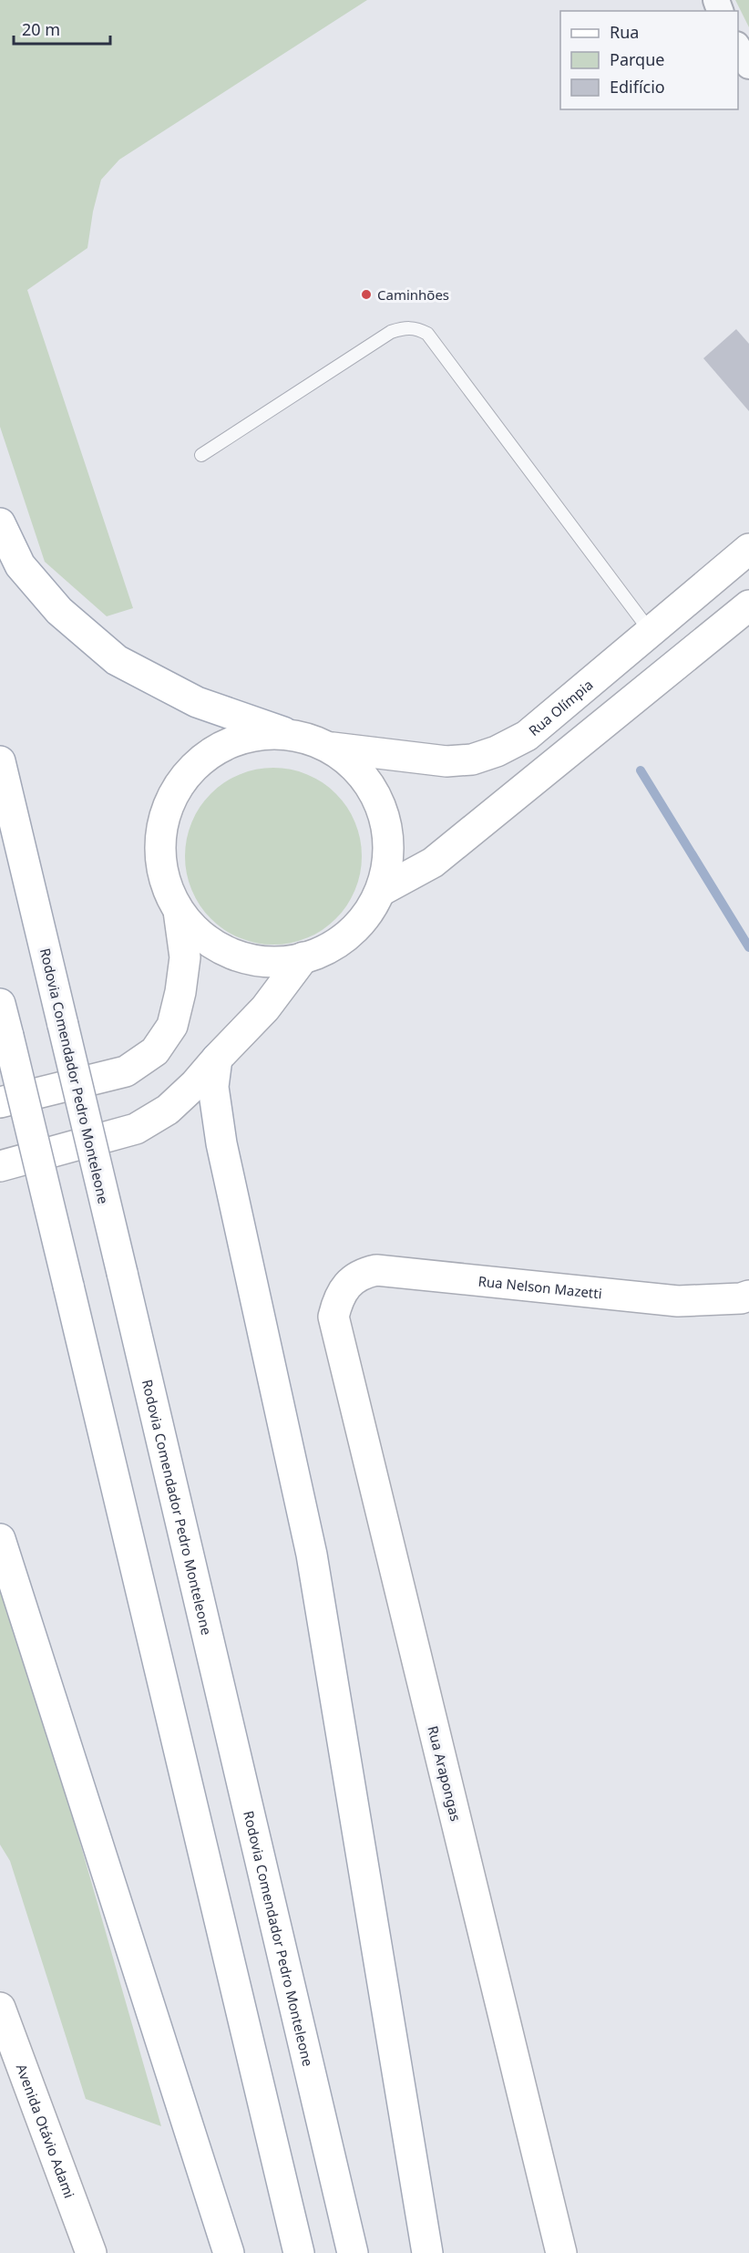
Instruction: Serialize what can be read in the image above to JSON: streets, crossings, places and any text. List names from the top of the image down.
{
  "streets": {
    "main road": [
      "Rua Olímpia",
      "Rodovia Comendador Pedro Monteleone",
      "Rua Nelson Mazetti",
      "Rua Arapongas",
      "Avenida Otávio Adami"
    ]
  },
  "crossings": [
    ["Rua Nelson Mazetti", "Rua Arapongas"]
  ],
  "places": ["Caminhões"],
  "legend": ["Rua", "Parque", "Edifício"],
  "scale_bar": "20 m"
}
